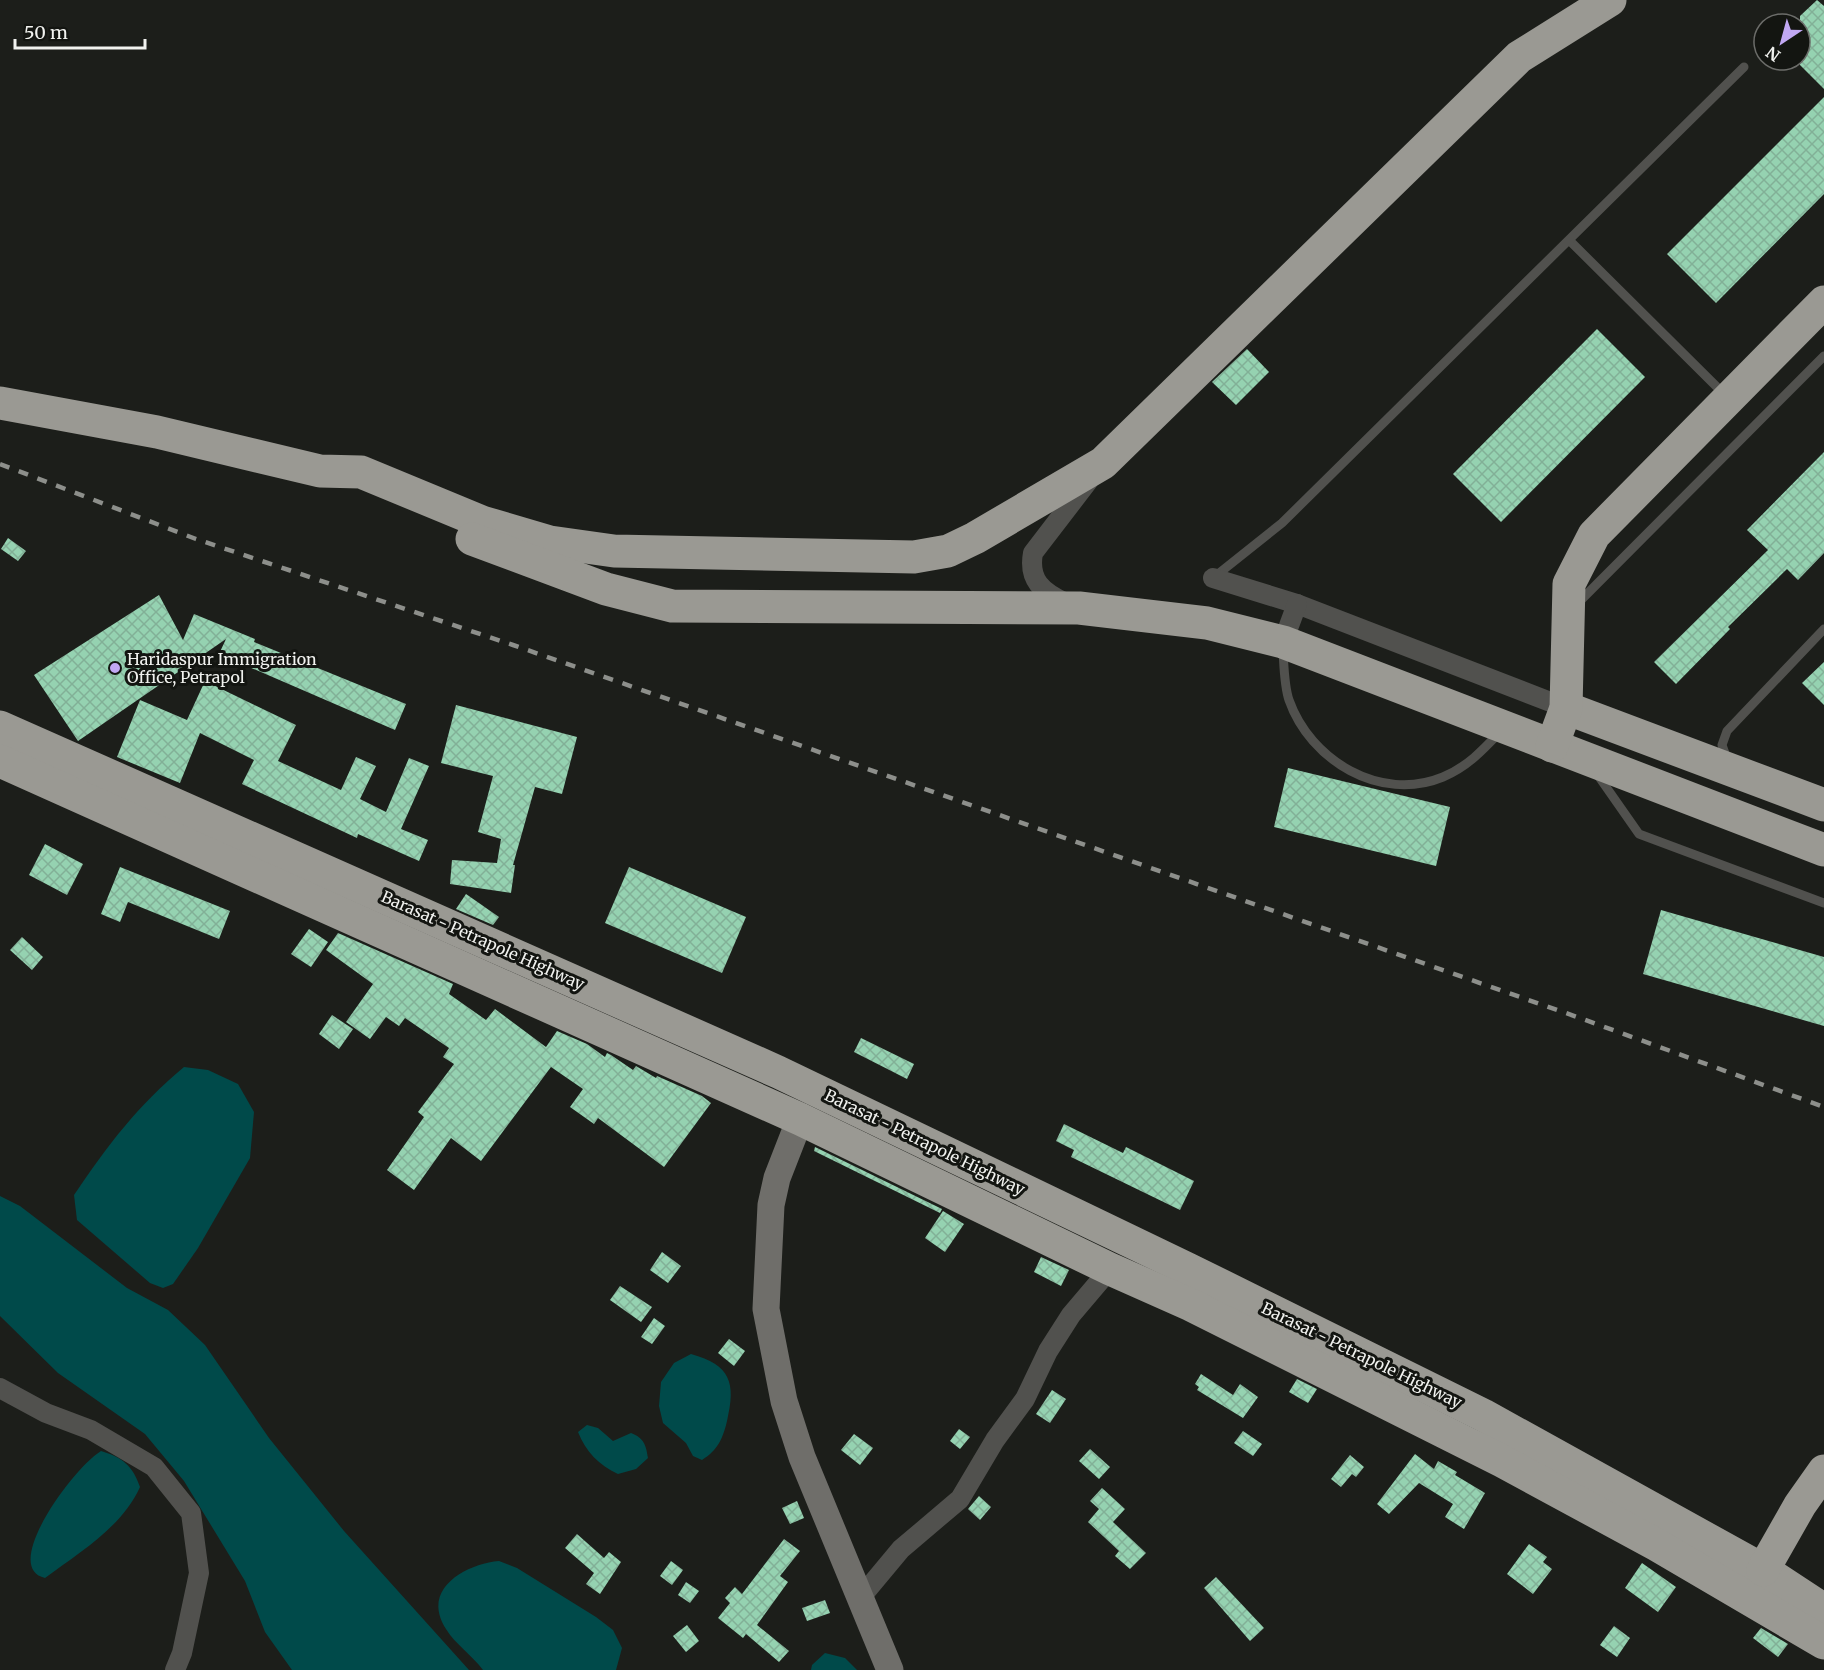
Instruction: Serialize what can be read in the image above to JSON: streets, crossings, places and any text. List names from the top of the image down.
{
  "streets": {
    "highway": ["Barasat - Petrapole Highway"]
  },
  "places": ["Haridaspur Immigration Office, Petrapol"],
  "scale_bar": "50 m",
  "north": "bottom left"
}
